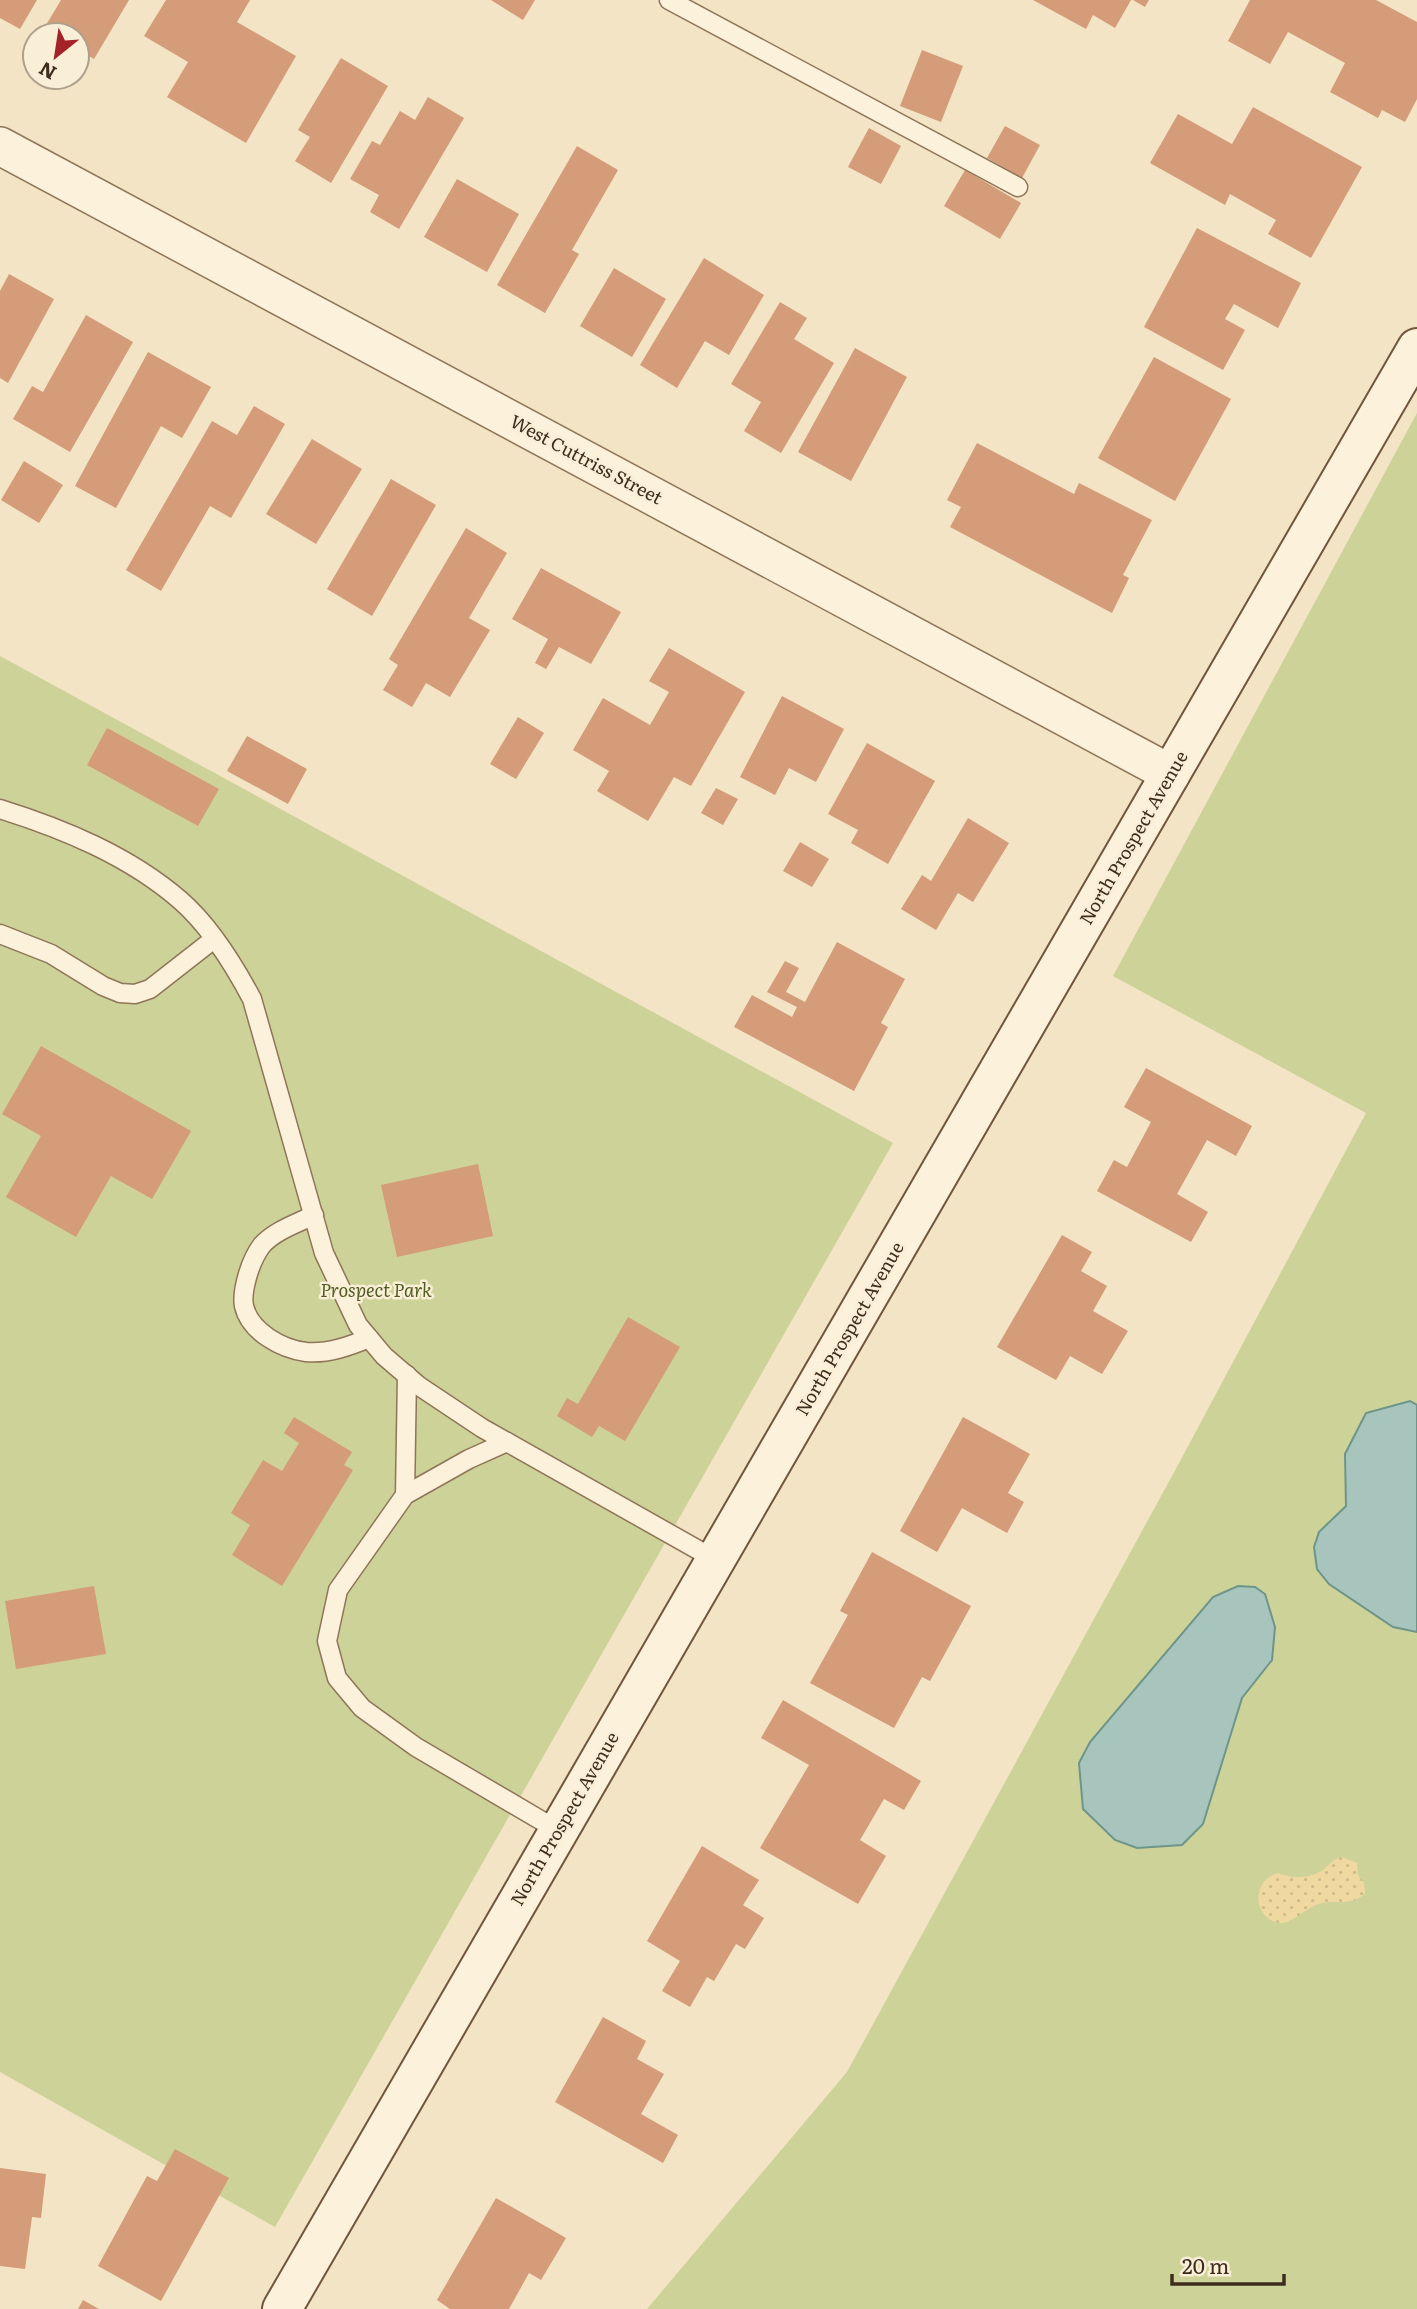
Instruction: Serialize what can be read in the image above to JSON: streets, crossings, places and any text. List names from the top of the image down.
{
  "streets": {
    "street": ["West Cuttriss Street", "North Prospect Avenue"]
  },
  "crossings": [
    ["West Cuttriss Street", "North Prospect Avenue"]
  ],
  "parks": ["Prospect Park"],
  "scale_bar": "20 m",
  "north": "bottom left"
}
